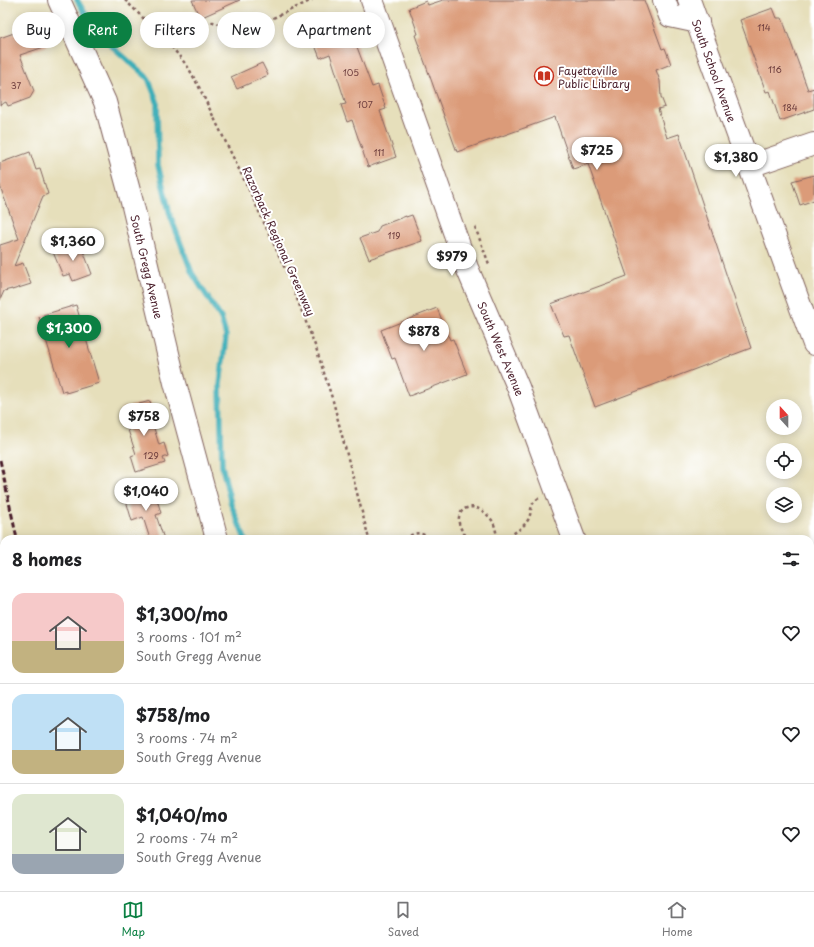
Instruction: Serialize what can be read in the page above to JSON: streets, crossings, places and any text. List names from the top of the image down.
{
  "streets": {
    "street": ["South School Avenue", "South Gregg Avenue", "South West Avenue"],
    "path": ["Razorback Regional Greenway"]
  },
  "places": {
    "library": ["Fayetteville Public Library"]
  },
  "house_numbers": [
    "114",
    "116",
    "105",
    "37",
    "107",
    "184",
    "111",
    "119",
    "129"
  ],
  "north": "top",
  "page": {
    "chip": [
      "Buy",
      "Rent",
      "Filters",
      "New",
      "Apartment"
    ],
    "price": [
      "$725",
      "$1,380",
      "$1,360",
      "$979",
      "$1,300",
      "$878",
      "$758",
      "$1,040"
    ],
    "heading": "8 homes",
    "list": [
      {
        "name": "$1,300/mo",
        "note": "3 rooms · 101 m² · South Gregg Avenue"
      },
      {
        "name": "$758/mo",
        "note": "3 rooms · 74 m² · South Gregg Avenue"
      },
      {
        "name": "$1,040/mo",
        "note": "2 rooms · 74 m² · South Gregg Avenue"
      }
    ],
    "tabs": ["Map", "Saved", "Home"]
  }
}
